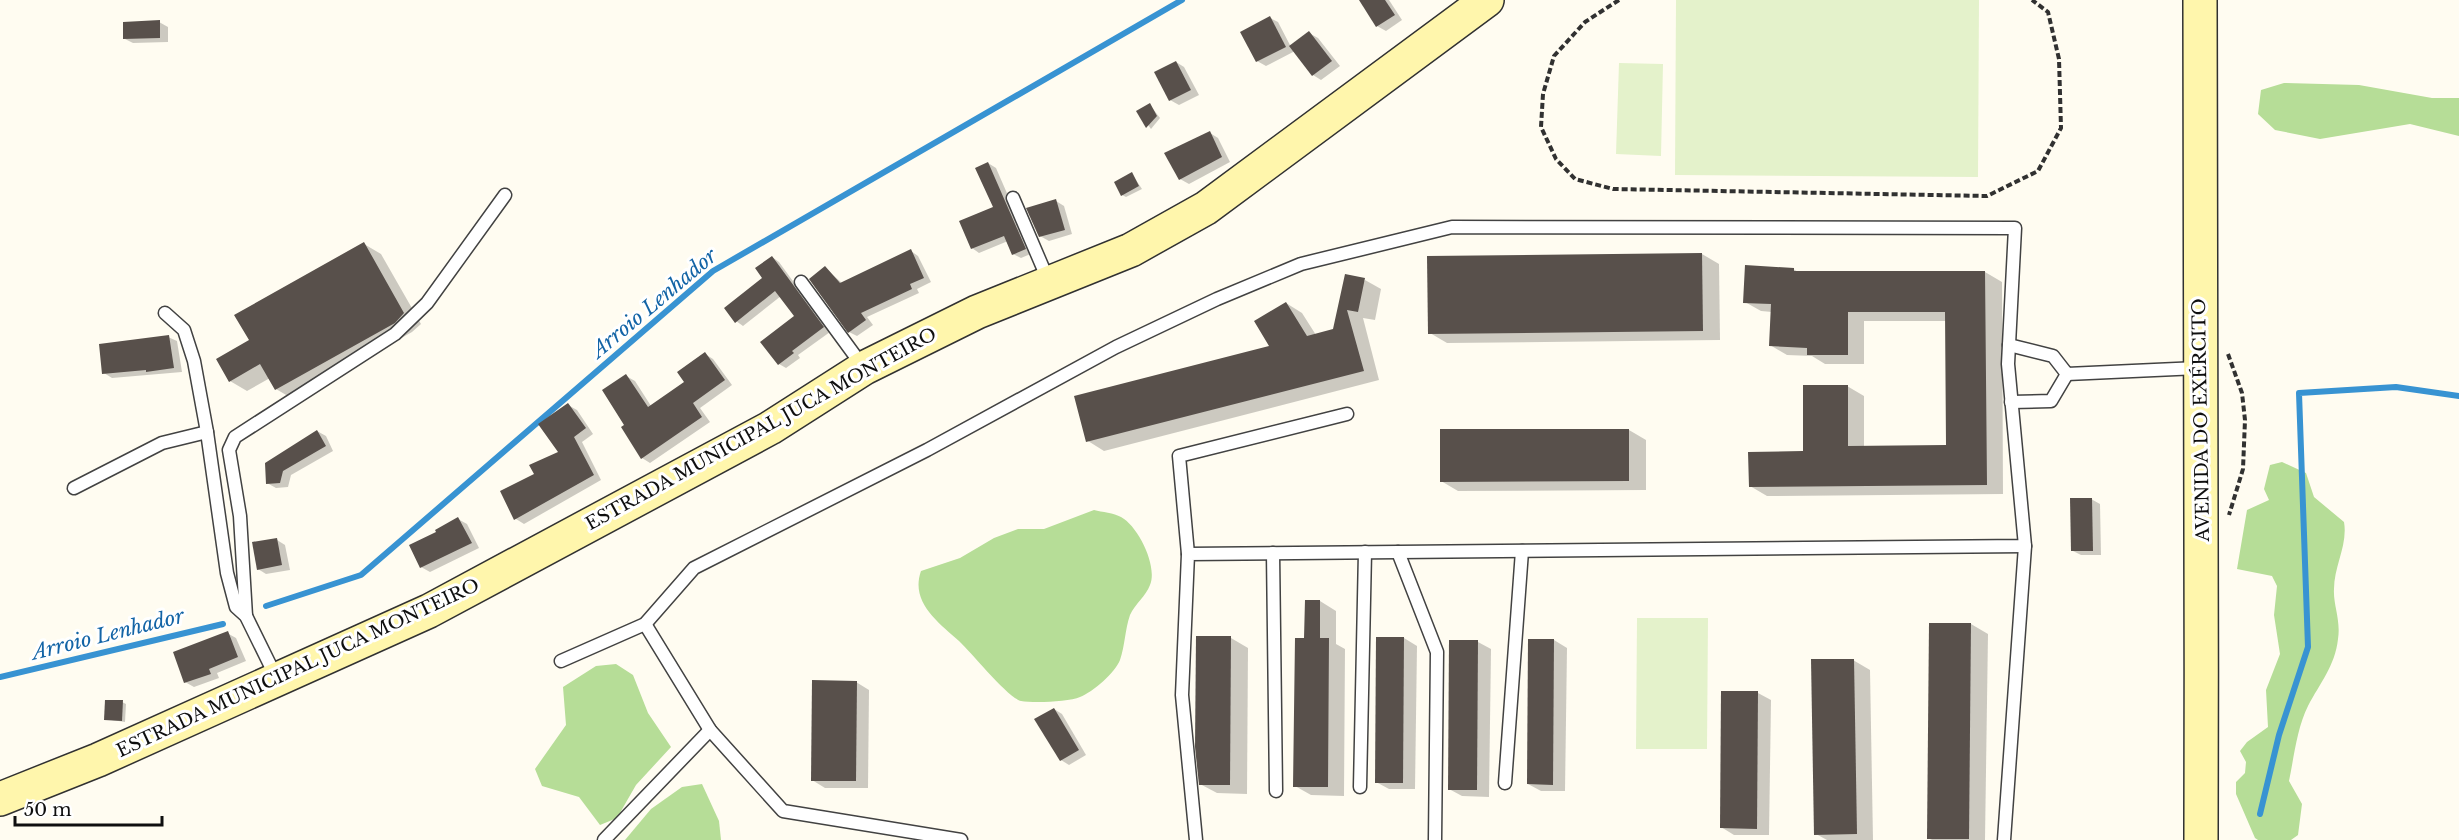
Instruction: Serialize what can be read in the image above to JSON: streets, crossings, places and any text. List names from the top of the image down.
{
  "streets": {
    "street": ["AVENIDA DO EXÉRCITO", "ESTRADA MUNICIPAL JUCA MONTEIRO"]
  },
  "water": ["Arroio Lenhador"],
  "scale_bar": "50 m"
}
